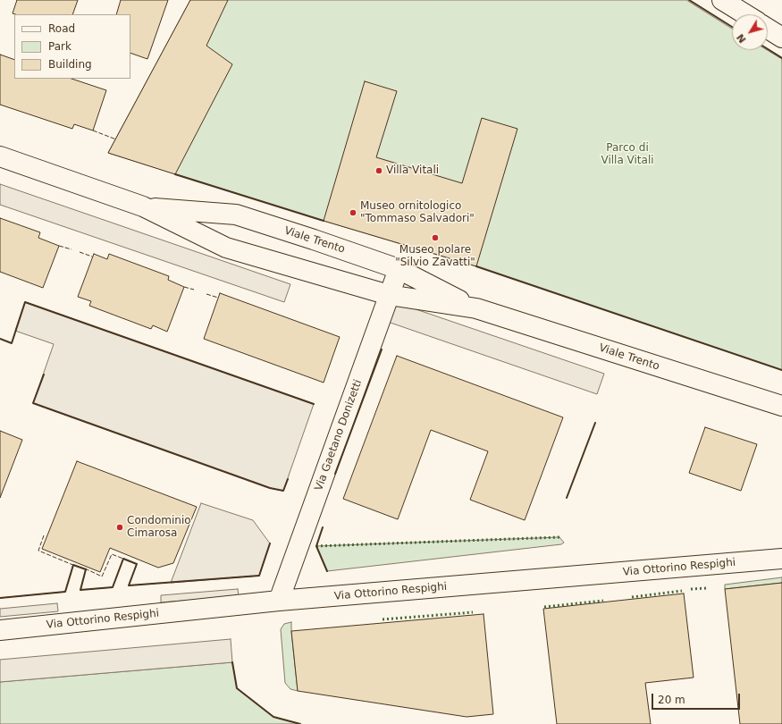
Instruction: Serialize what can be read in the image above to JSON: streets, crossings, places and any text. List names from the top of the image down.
{
  "streets": {
    "main road": ["Viale Trento", "Via Gaetano Donizetti", "Via Ottorino Respighi"]
  },
  "crossings": [
    ["Viale Trento", "Via Gaetano Donizetti"],
    ["Via Gaetano Donizetti", "Via Ottorino Respighi"]
  ],
  "parks": ["Parco di Villa Vitali"],
  "places": [
    "Villa Vitali",
    "Museo ornitologico \"Tommaso Salvadori\"",
    "Museo polare \"Silvio Zavatti\"",
    "Condominio Cimarosa"
  ],
  "legend": ["Road", "Park", "Building"],
  "scale_bar": "20 m",
  "north": "bottom left"
}
